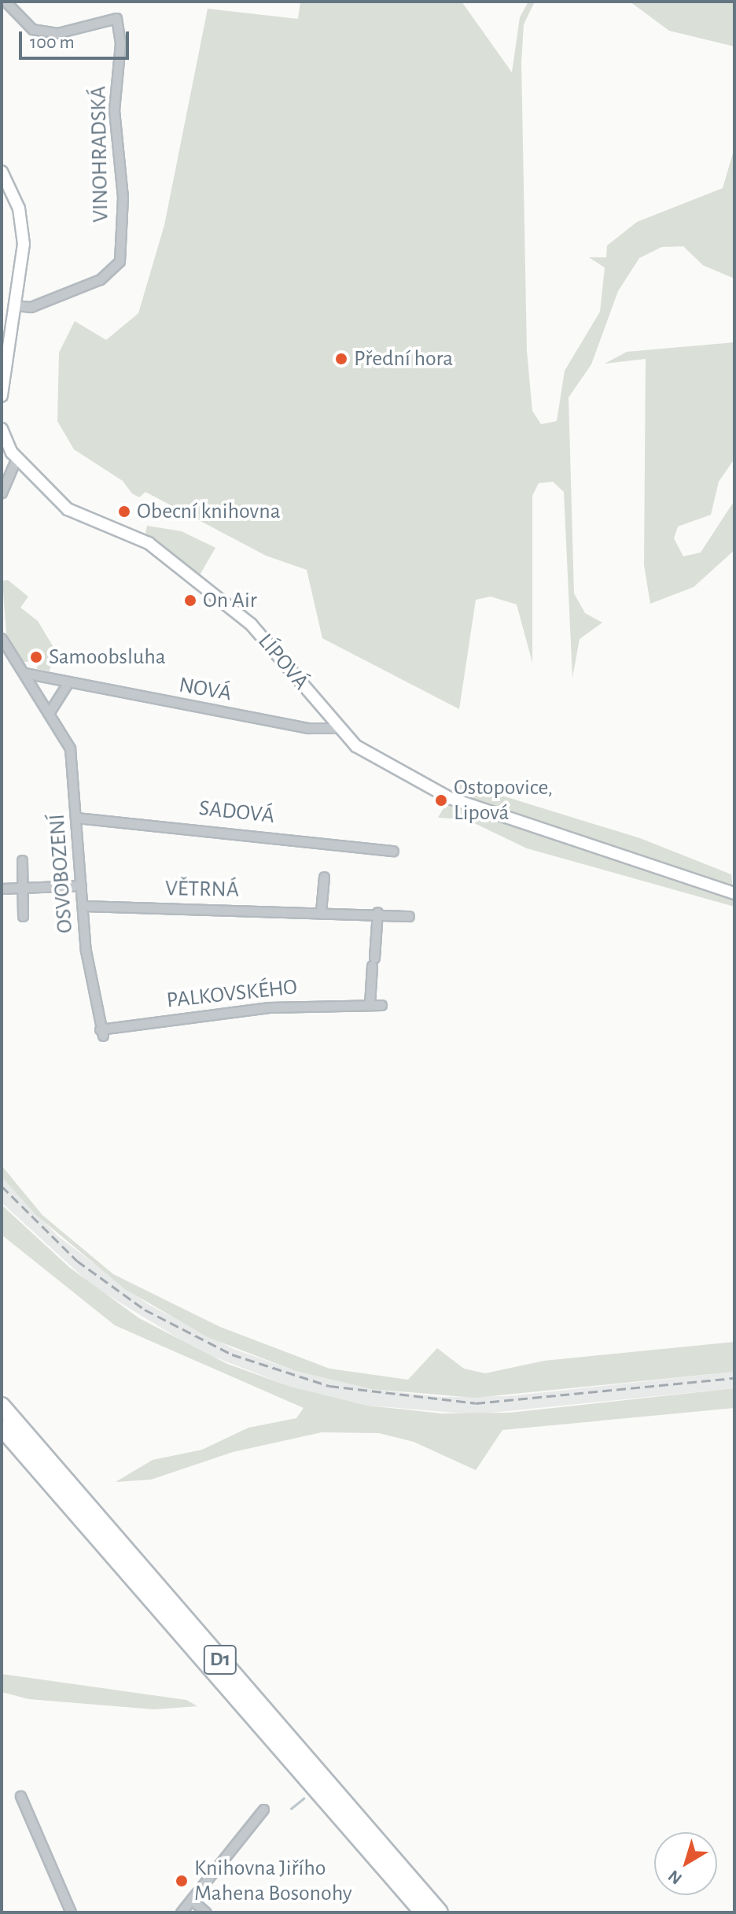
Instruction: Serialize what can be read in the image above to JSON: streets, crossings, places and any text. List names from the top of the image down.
{
  "streets": {
    "highway": ["D1"],
    "street": [
      "VINOHRADSKÁ",
      "LÍPOVÁ",
      "NOVÁ",
      "SADOVÁ",
      "OSVOBOZENÍ",
      "VĚTRNÁ",
      "PALKOVSKÉHO"
    ]
  },
  "crossings": [
    ["LÍPOVÁ", "NOVÁ"],
    ["NOVÁ", "OSVOBOZENÍ"],
    ["SADOVÁ", "OSVOBOZENÍ"],
    ["OSVOBOZENÍ", "VĚTRNÁ"],
    ["OSVOBOZENÍ", "PALKOVSKÉHO"]
  ],
  "places": [
    "Přední hora",
    "Obecní knihovna",
    "On Air",
    "Samoobsluha",
    "Ostopovice, Lipová",
    "Knihovna Jiřího Mahena Bosonohy"
  ],
  "scale_bar": "100 m",
  "north": "bottom left"
}
